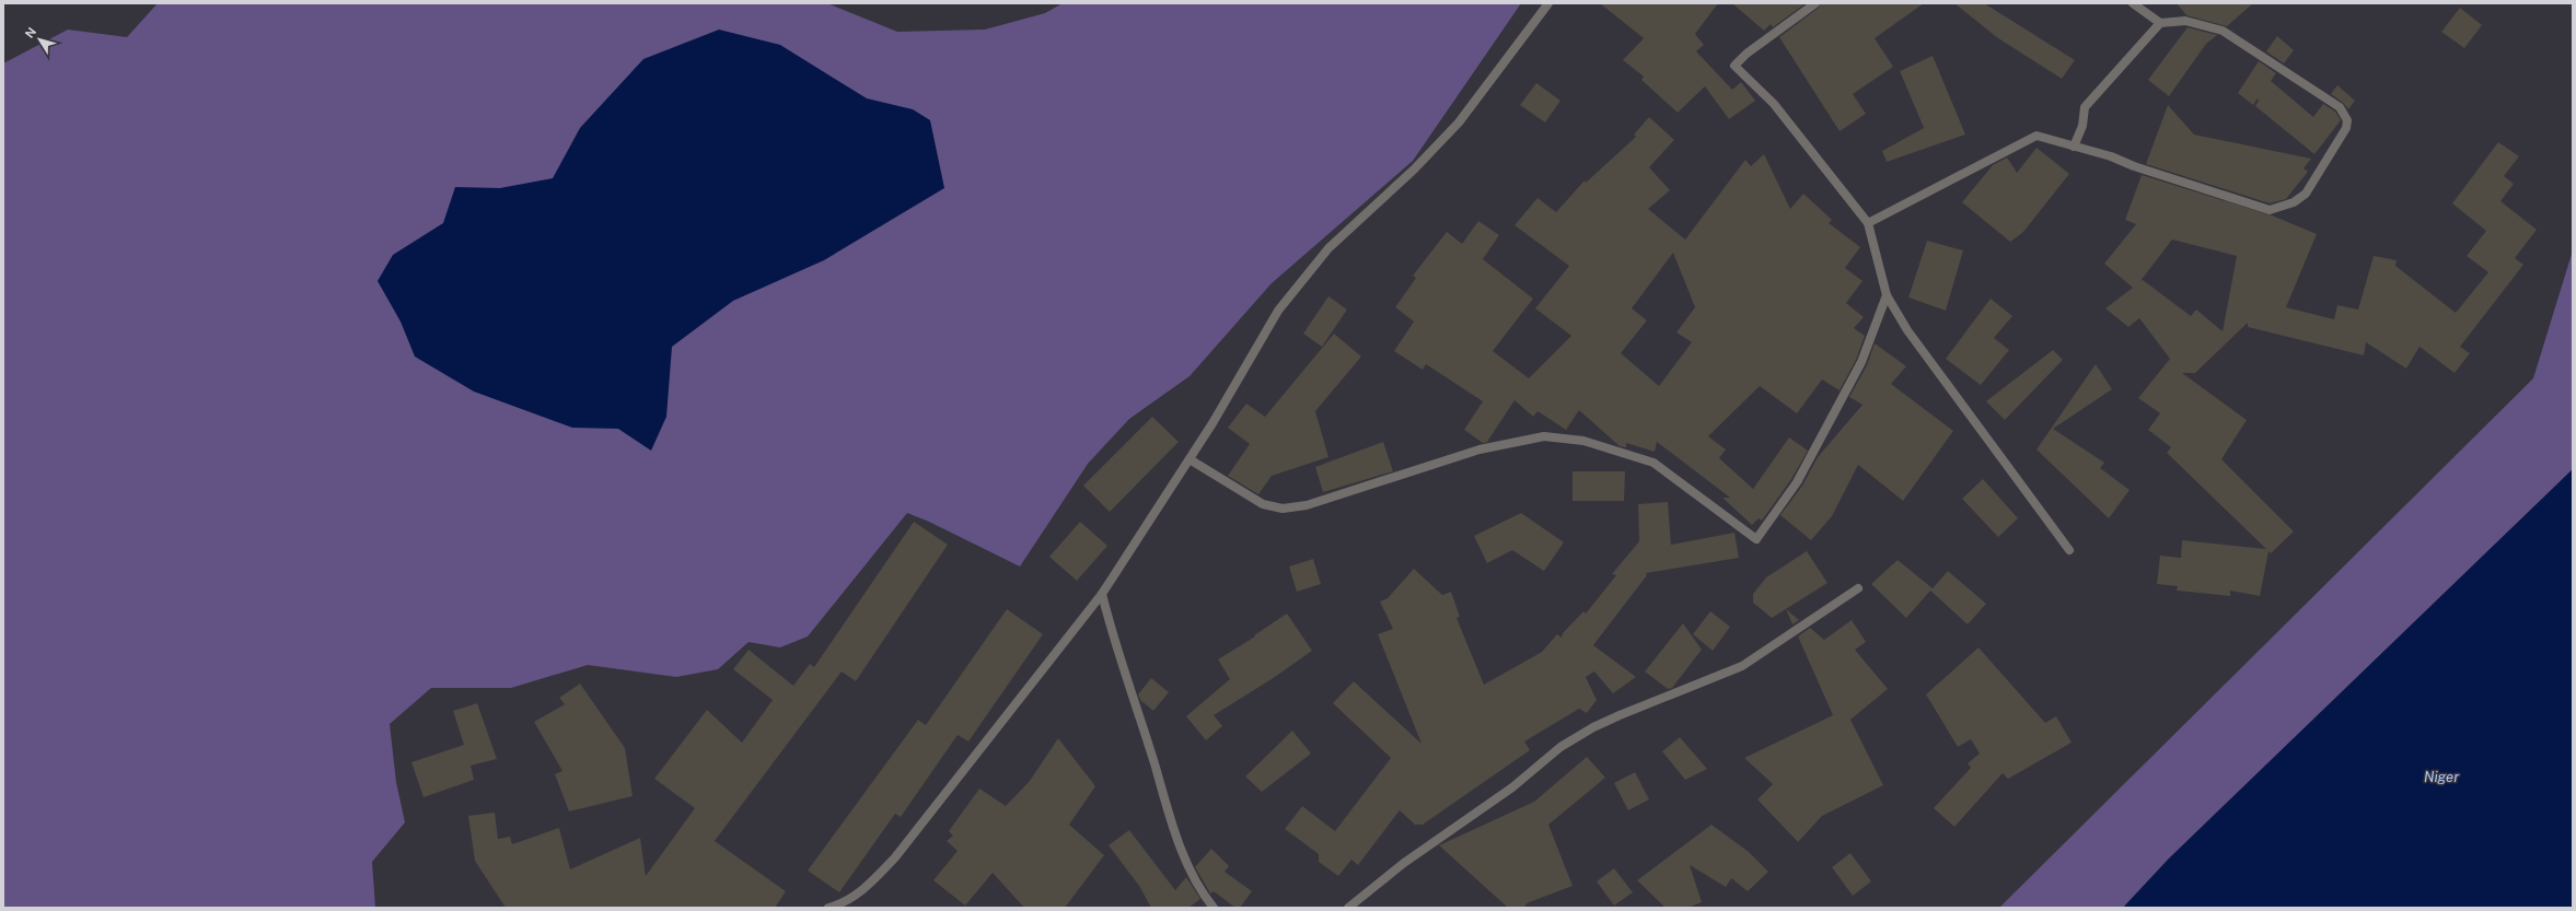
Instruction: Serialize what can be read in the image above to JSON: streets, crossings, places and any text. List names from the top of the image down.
{
  "water": ["Niger"],
  "north": "top left"
}
